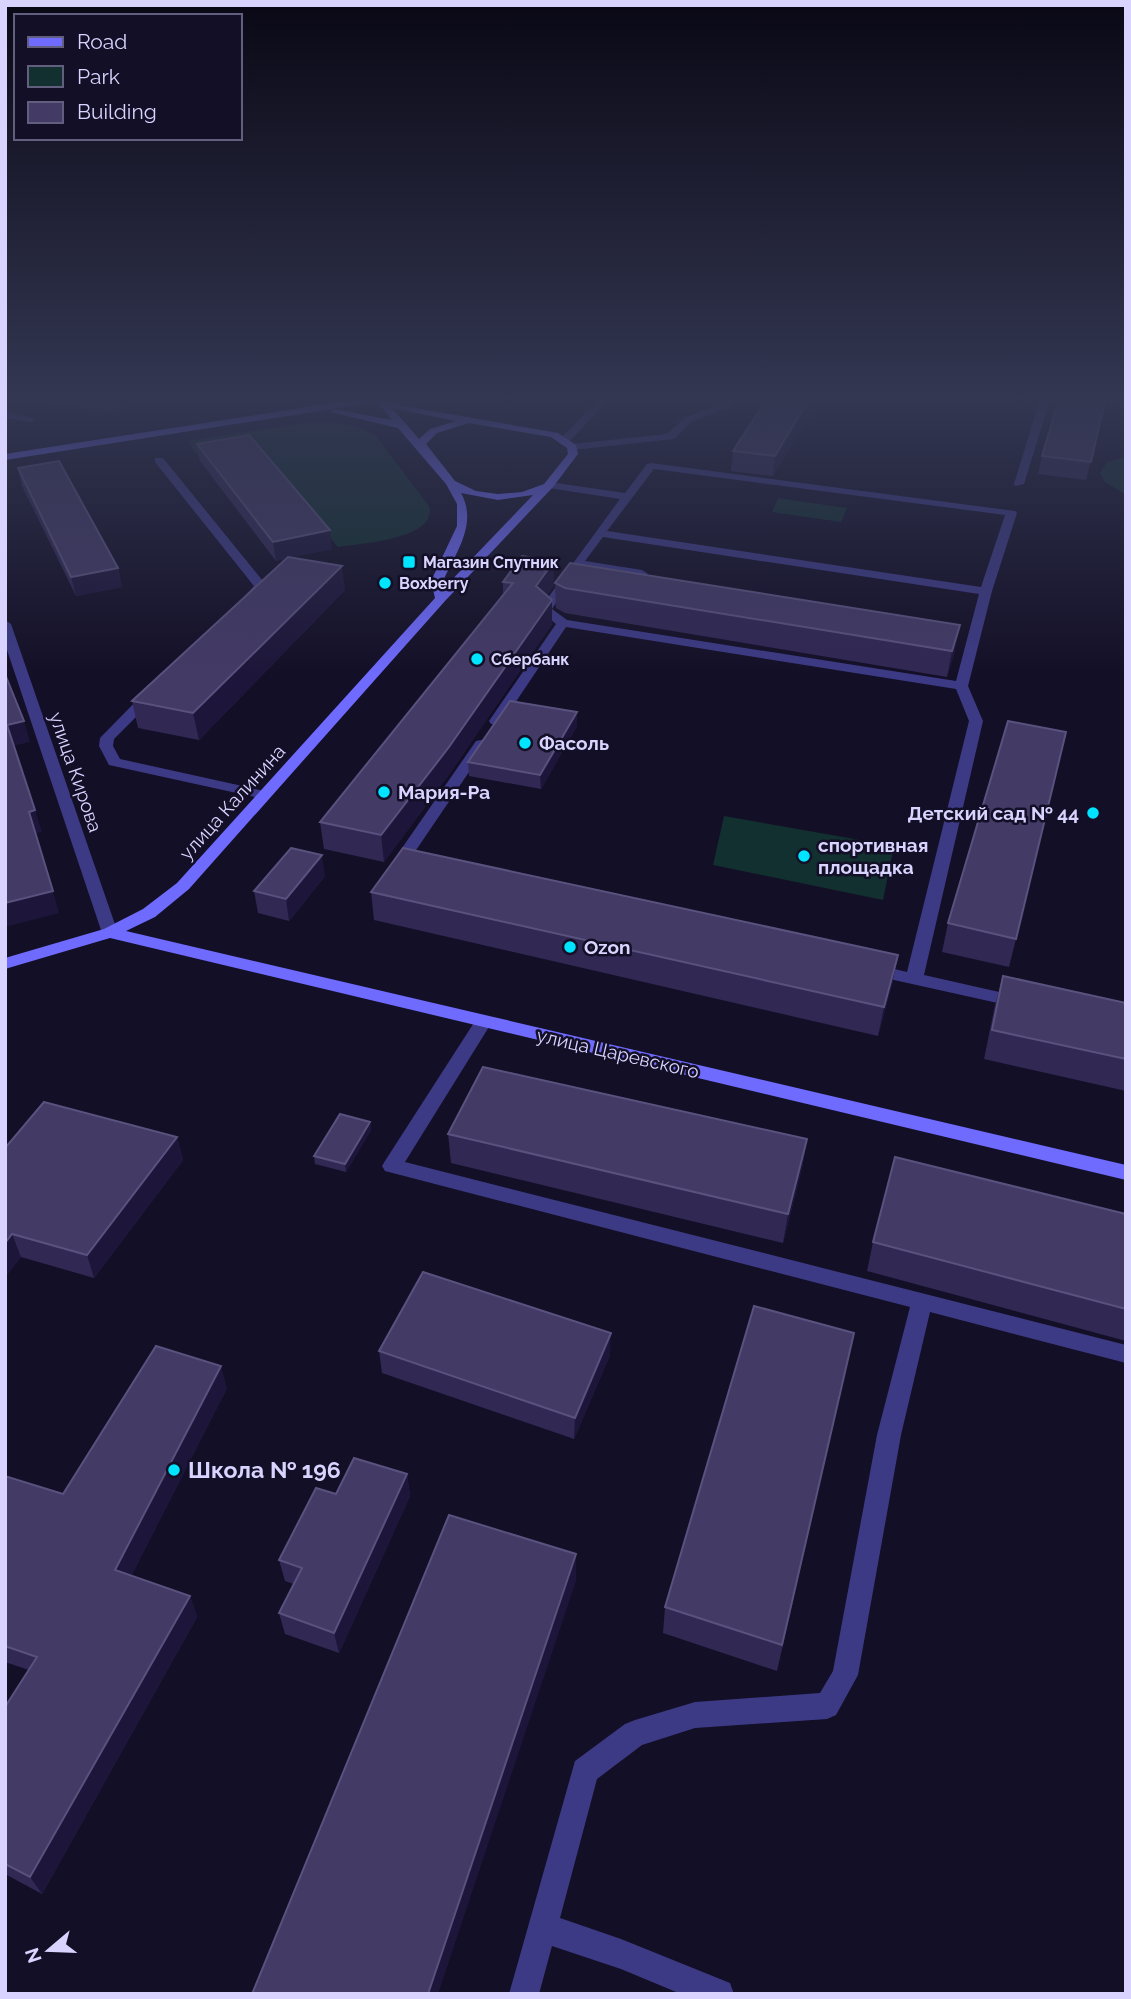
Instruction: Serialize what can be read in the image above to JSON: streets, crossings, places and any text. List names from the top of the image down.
{
  "streets": {
    "main road": ["улица Калинина", "улица Царевского"],
    "street": ["улица Кирова"]
  },
  "crossings": [
    ["улица Кирова", "улица Калинина"],
    ["улица Кирова", "улица Царевского"],
    ["улица Калинина", "улица Царевского"]
  ],
  "places": {
    "transit": ["Магазин Спутник"],
    "other": [
      "Boxberry",
      "Сбербанк",
      "Фасоль",
      "Мария-Ра",
      "Детский сад № 44",
      "спортивная площадка",
      "Ozon",
      "Школа № 196"
    ]
  },
  "legend": ["Road", "Park", "Building"],
  "north": "left"
}
